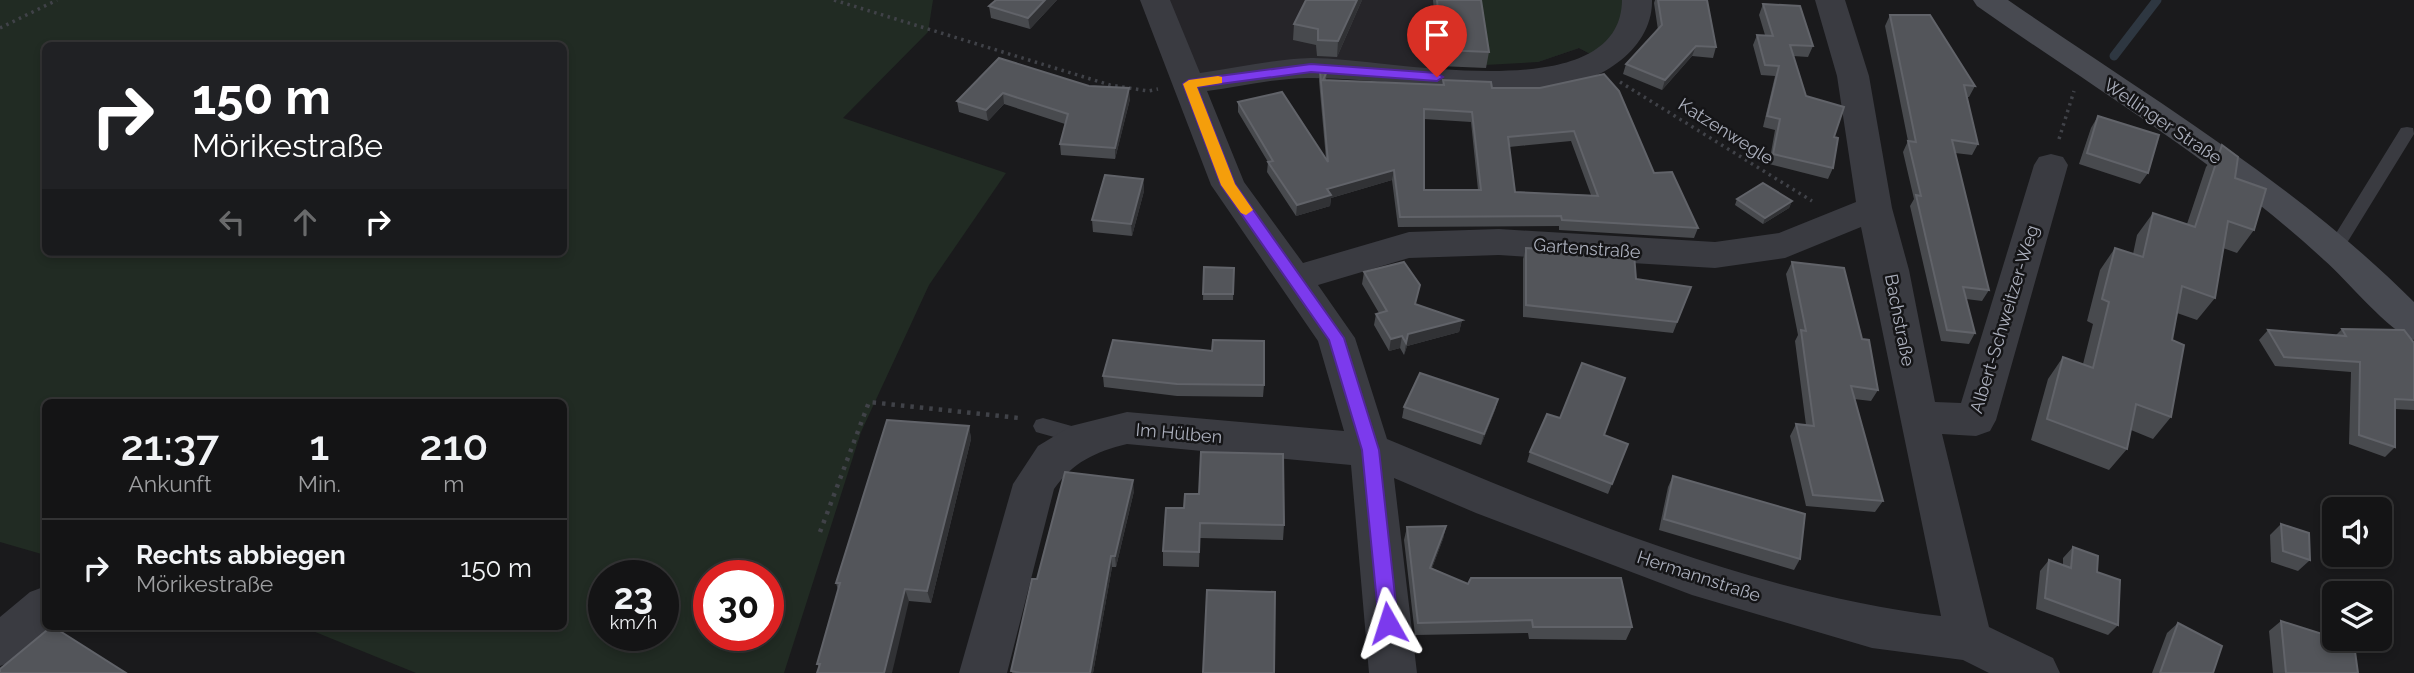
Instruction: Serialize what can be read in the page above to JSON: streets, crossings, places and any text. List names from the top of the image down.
{
  "streets": {
    "street": [
      "Wellinger Straße",
      "Gartenstraße",
      "Albert-Schweitzer-Weg",
      "Bachstraße",
      "Im Hülben",
      "Hermannstraße"
    ],
    "path": ["Katzenwegle"]
  },
  "crossings": [
    ["Katzenwegle", "Gartenstraße"],
    ["Katzenwegle", "Bachstraße"],
    ["Gartenstraße", "Bachstraße"],
    ["Albert-Schweitzer-Weg", "Bachstraße"],
    ["Bachstraße", "Hermannstraße"],
    ["Im Hülben", "Hermannstraße"]
  ],
  "page": {
    "turn": ["150 m", "Mörikestraße"],
    "eta": [
      "21:37",
      "Ankunft",
      "1",
      "Min.",
      "210",
      "m"
    ],
    "list": [
      {
        "name": "Rechts abbiegen",
        "note": "Mörikestraße",
        "value": "150 m"
      }
    ],
    "speed": "23 km/h",
    "limit": "30"
  }
}
